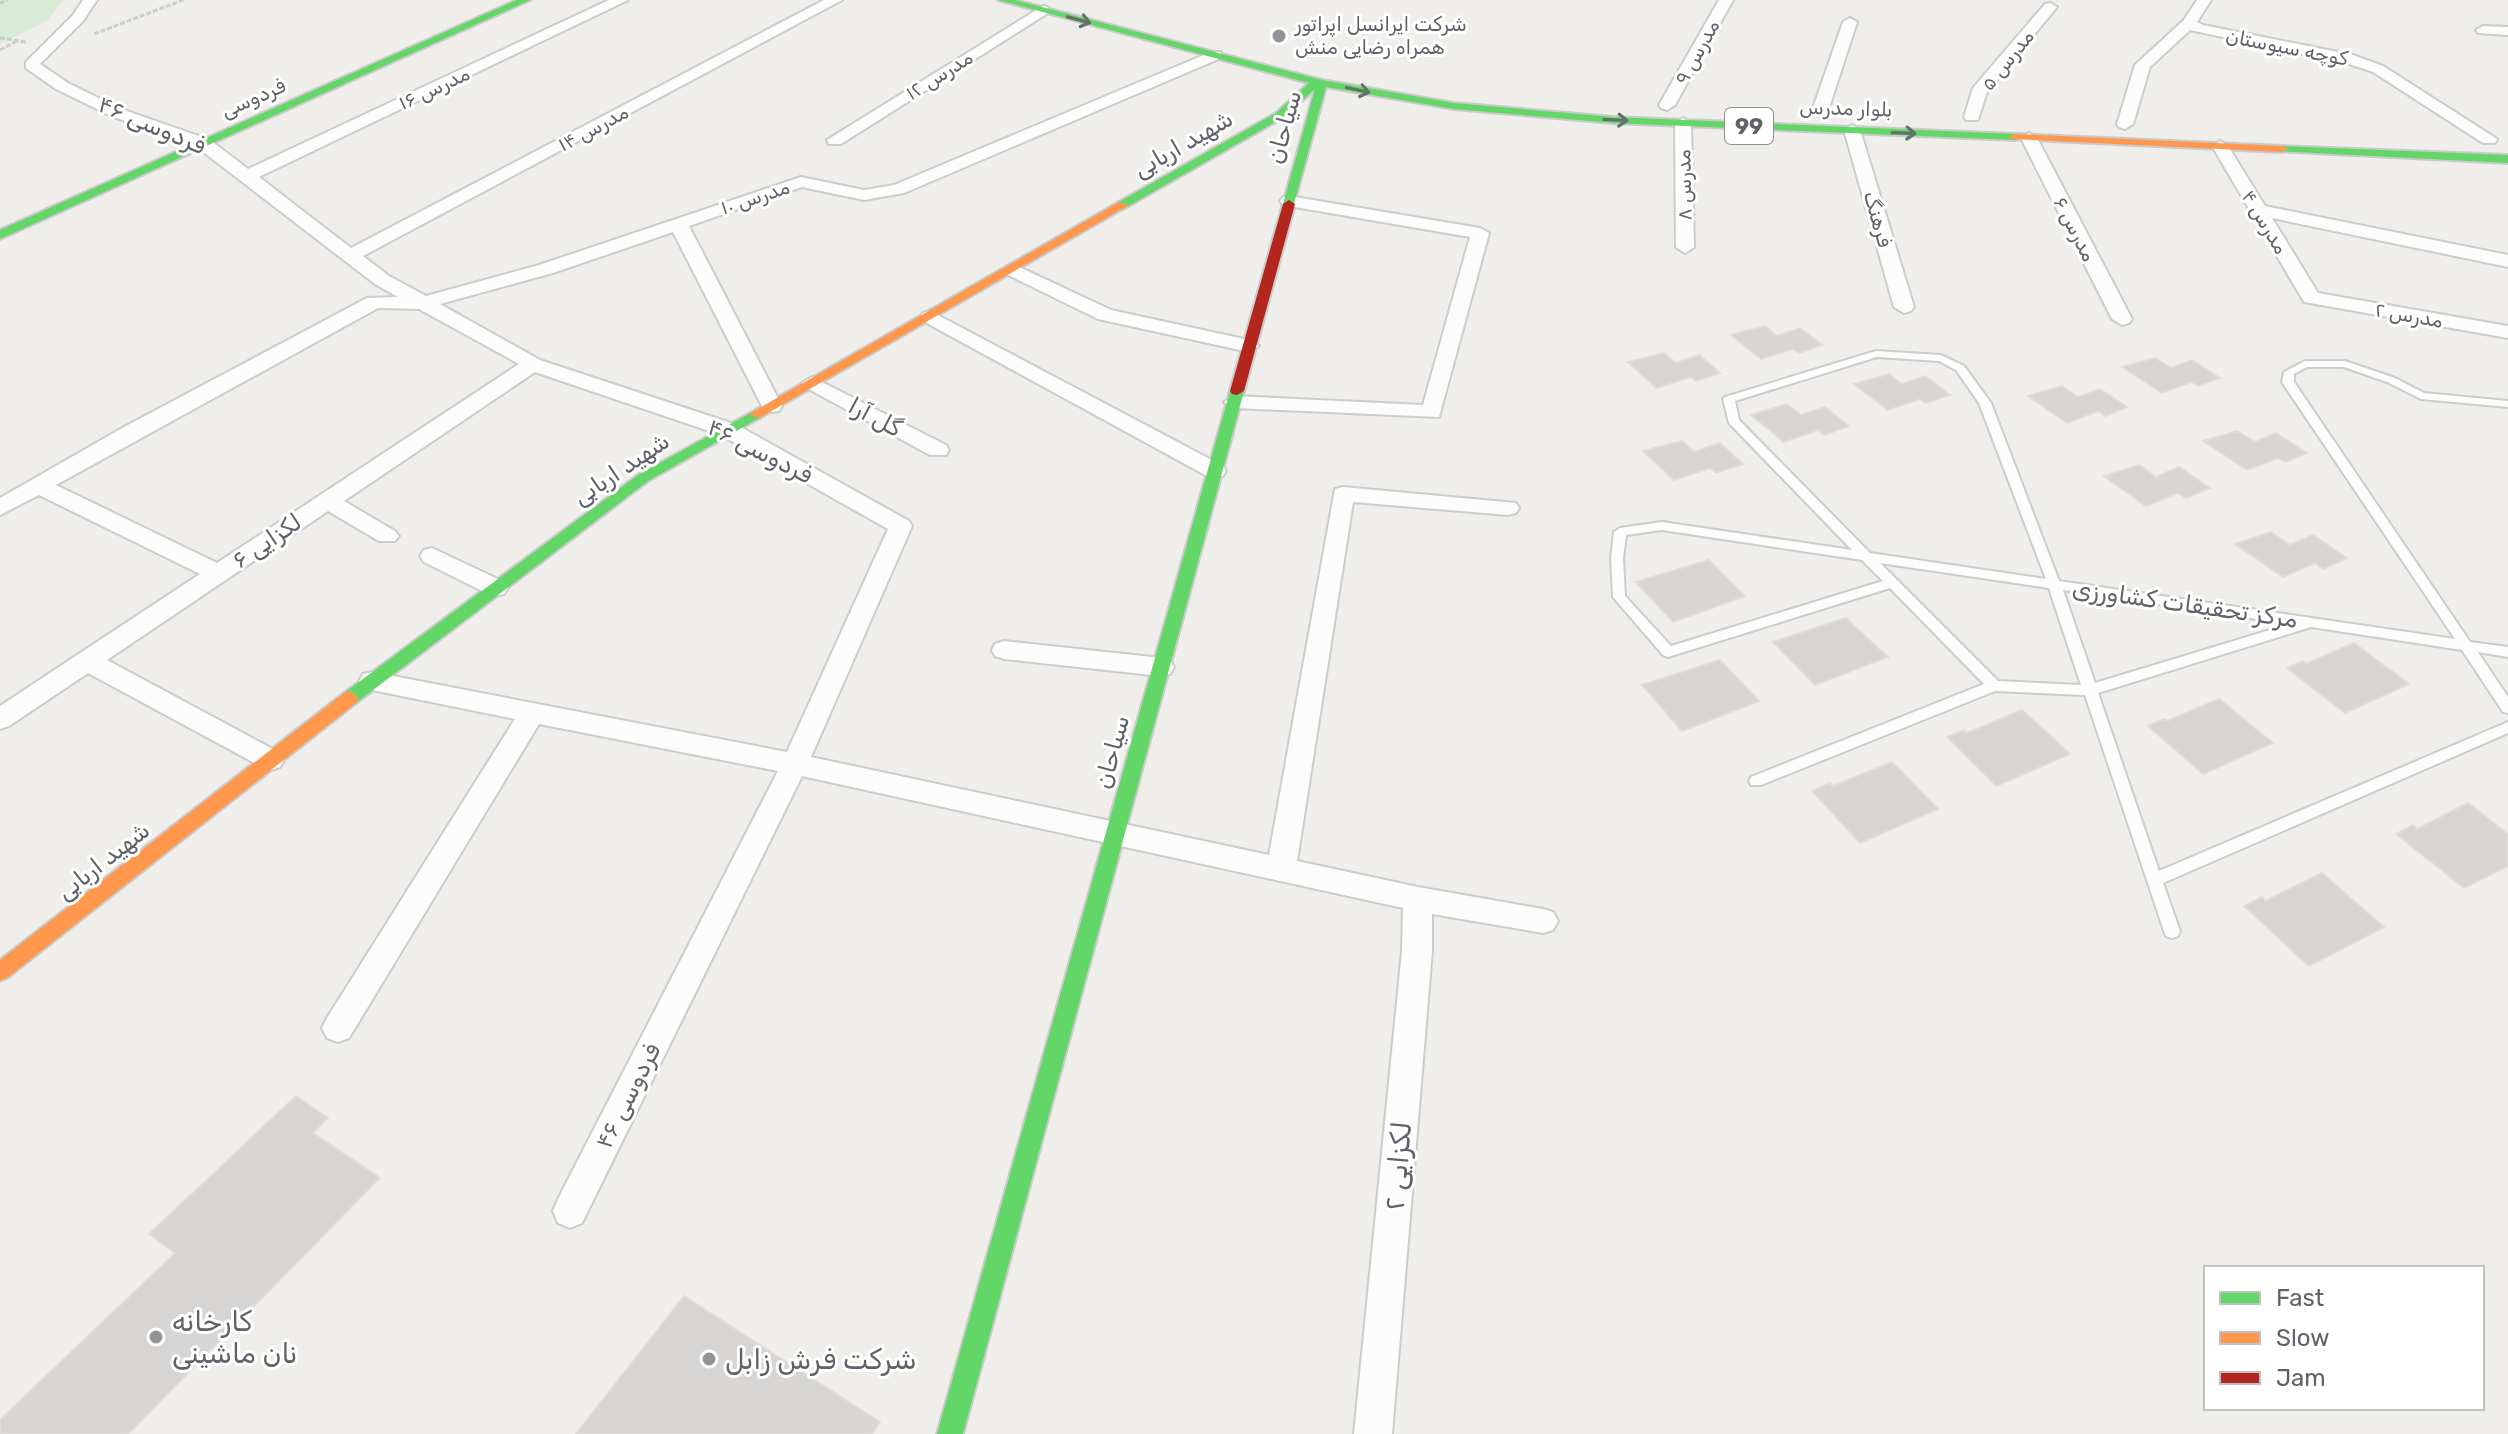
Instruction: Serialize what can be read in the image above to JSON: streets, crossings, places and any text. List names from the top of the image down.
{
  "streets": {
    "main road": [
      "فردوسی",
      "بلوار مدرس",
      "99",
      "سیاحان",
      "شهید اربابی"
    ],
    "street": [
      "کوچه سیوستان",
      "مدرس ۹",
      "مدرس ۵",
      "مدرس ۱۲",
      "مدرس ۱۶",
      "فردوسی ۴۶",
      "مدرس ۱۴",
      "مدرس ۸",
      "مدرس ۱۰",
      "فرهنگ",
      "مدرس ۴",
      "مدرس ۶",
      "مدرس ۲",
      "گل آرا",
      "لکزایی ۶",
      "لکزایی ۲"
    ],
    "lane": ["مرکز تحقیقات کشاورزی"]
  },
  "crossings": [
    ["مدرس ۹", "بلوار مدرس"],
    ["مدرس ۵", "بلوار مدرس"],
    ["مدرس ۱۲", "بلوار مدرس"],
    ["مدرس ۱۶", "فردوسی ۴۶"],
    ["فردوسی", "فردوسی ۴۶"],
    ["بلوار مدرس", "سیاحان"],
    ["بلوار مدرس", "شهید اربابی"],
    ["بلوار مدرس", "مدرس ۸"],
    ["بلوار مدرس", "مدرس ۱۰"],
    ["بلوار مدرس", "فرهنگ"],
    ["بلوار مدرس", "مدرس ۴"],
    ["بلوار مدرس", "مدرس ۶"],
    ["فردوسی ۴۶", "مدرس ۱۴"],
    ["فردوسی ۴۶", "شهید اربابی"],
    ["فردوسی ۴۶", "مدرس ۱۰"],
    ["فردوسی ۴۶", "لکزایی ۶"],
    ["سیاحان", "شهید اربابی"],
    ["شهید اربابی", "گل آرا"],
    ["مدرس ۴", "مدرس ۲"]
  ],
  "places": ["شرکت ایرانسل اپراتور همراه رضایی منش", "کارخانه نان ماشینی", "شرکت فرش زابل"],
  "legend": ["Fast", "Slow", "Jam"]
}
